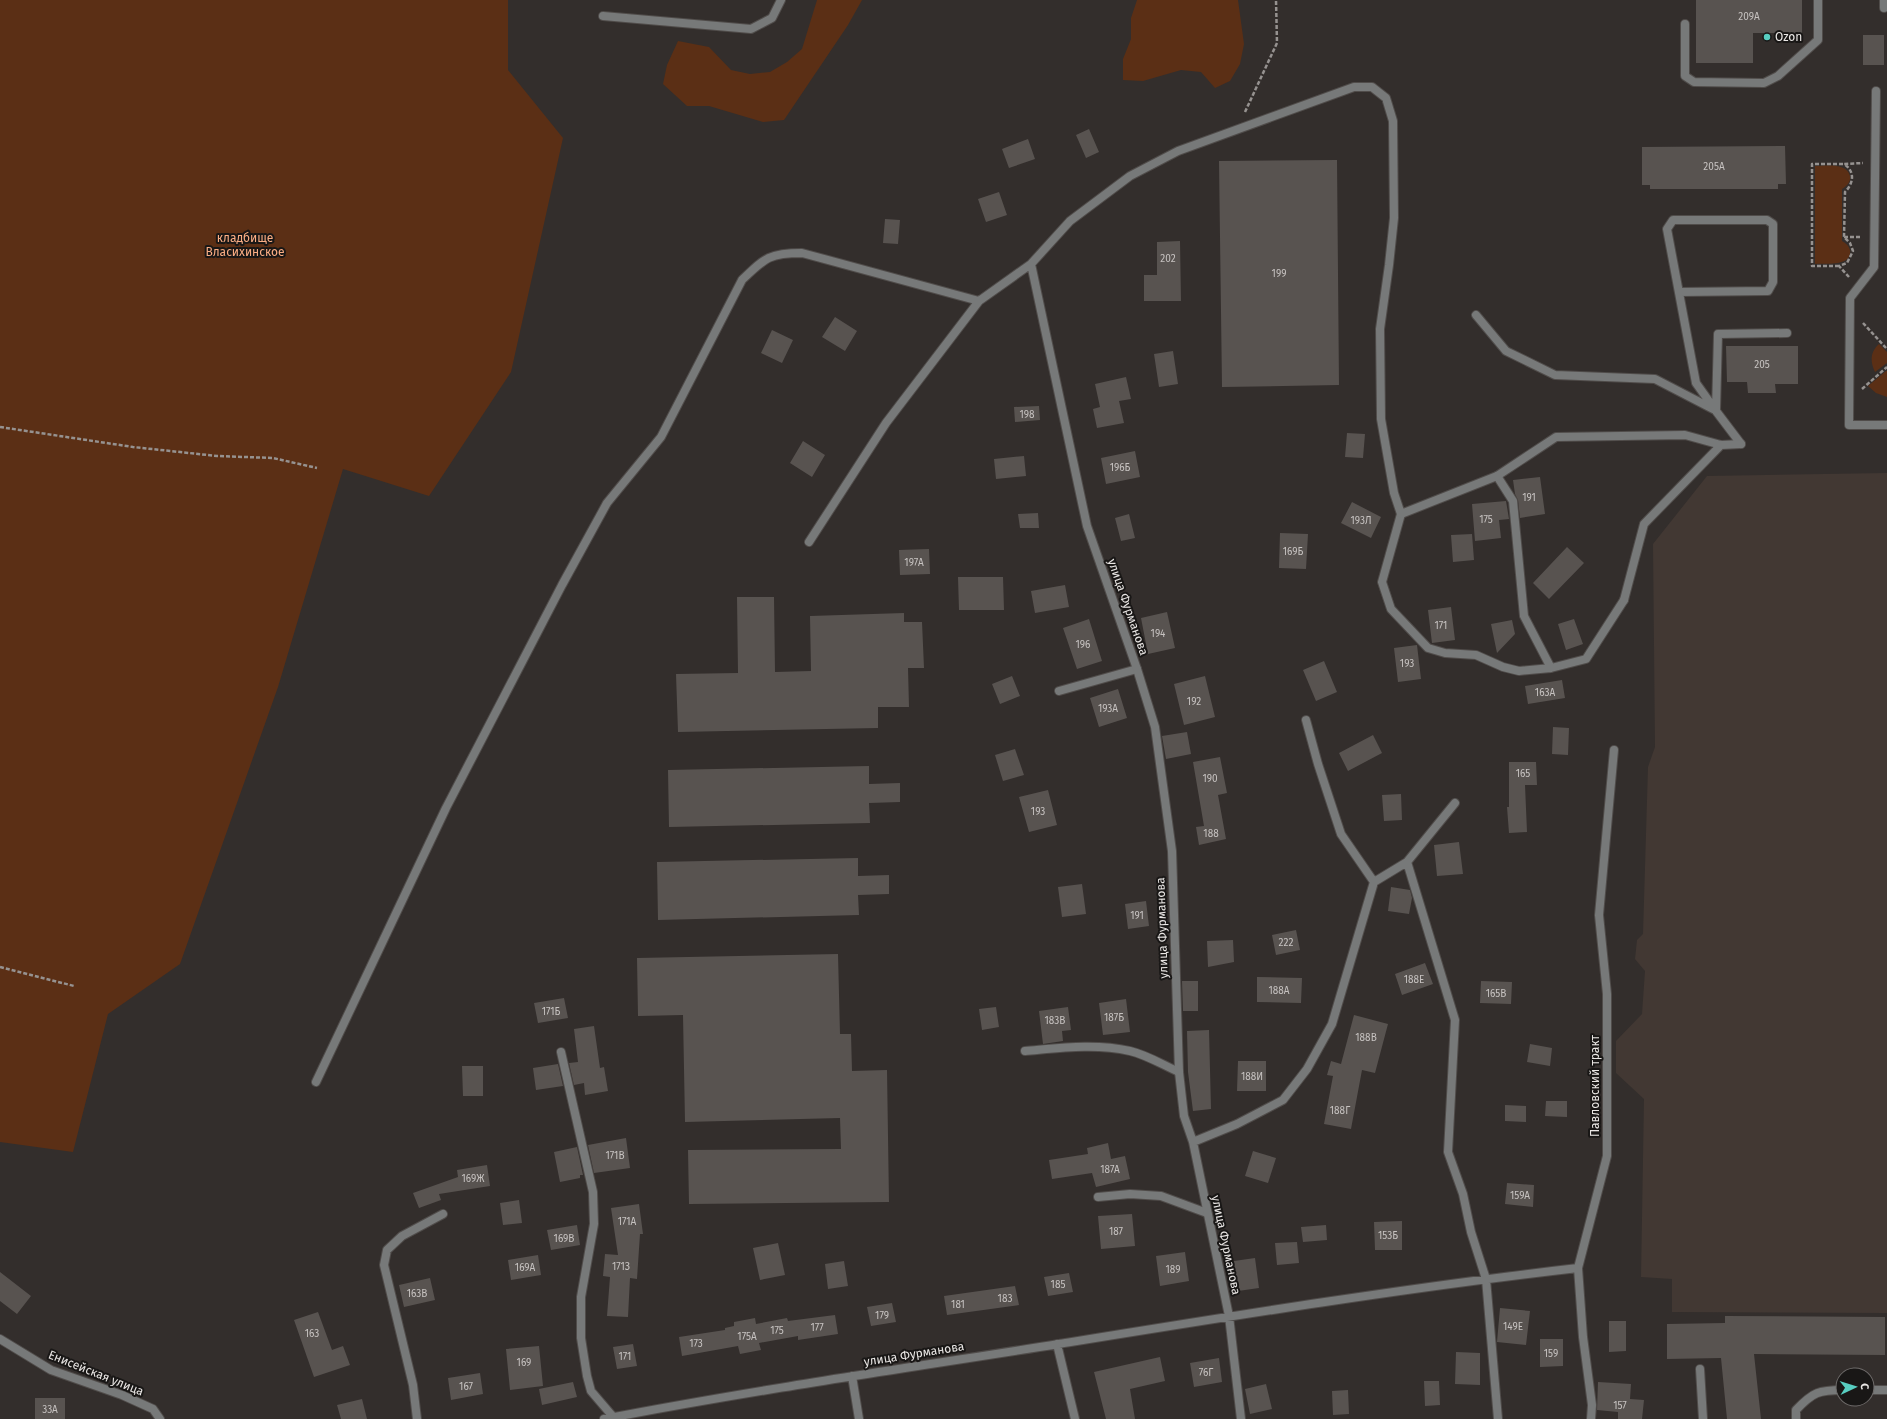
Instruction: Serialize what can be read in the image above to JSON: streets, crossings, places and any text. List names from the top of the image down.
{
  "streets": {
    "street": ["улица Фурманова", "Павловский тракт", "Енисейская улица"]
  },
  "crossings": [
    ["улица Фурманова", "Павловский тракт"]
  ],
  "parks": ["кладбище Власихинское"],
  "places": ["Ozon"],
  "house_numbers": [
    "209А",
    "205А",
    "202",
    "199",
    "205",
    "198",
    "196Б",
    "191",
    "175",
    "193Л",
    "169Б",
    "197А",
    "171",
    "194",
    "196",
    "193",
    "163А",
    "192",
    "193А",
    "165",
    "190",
    "193",
    "188",
    "191",
    "222",
    "188Е",
    "188А",
    "165В",
    "171Б",
    "187Б",
    "183В",
    "188В",
    "188И",
    "188Г",
    "171В",
    "187А",
    "169Ж",
    "159А",
    "171А",
    "187",
    "153Б",
    "169В",
    "171З",
    "169А",
    "189",
    "185",
    "163В",
    "183",
    "181",
    "179",
    "149Е",
    "177",
    "175",
    "163",
    "175А",
    "173",
    "159",
    "171",
    "169",
    "76Г",
    "167",
    "157",
    "33А"
  ],
  "north": "right"
}
